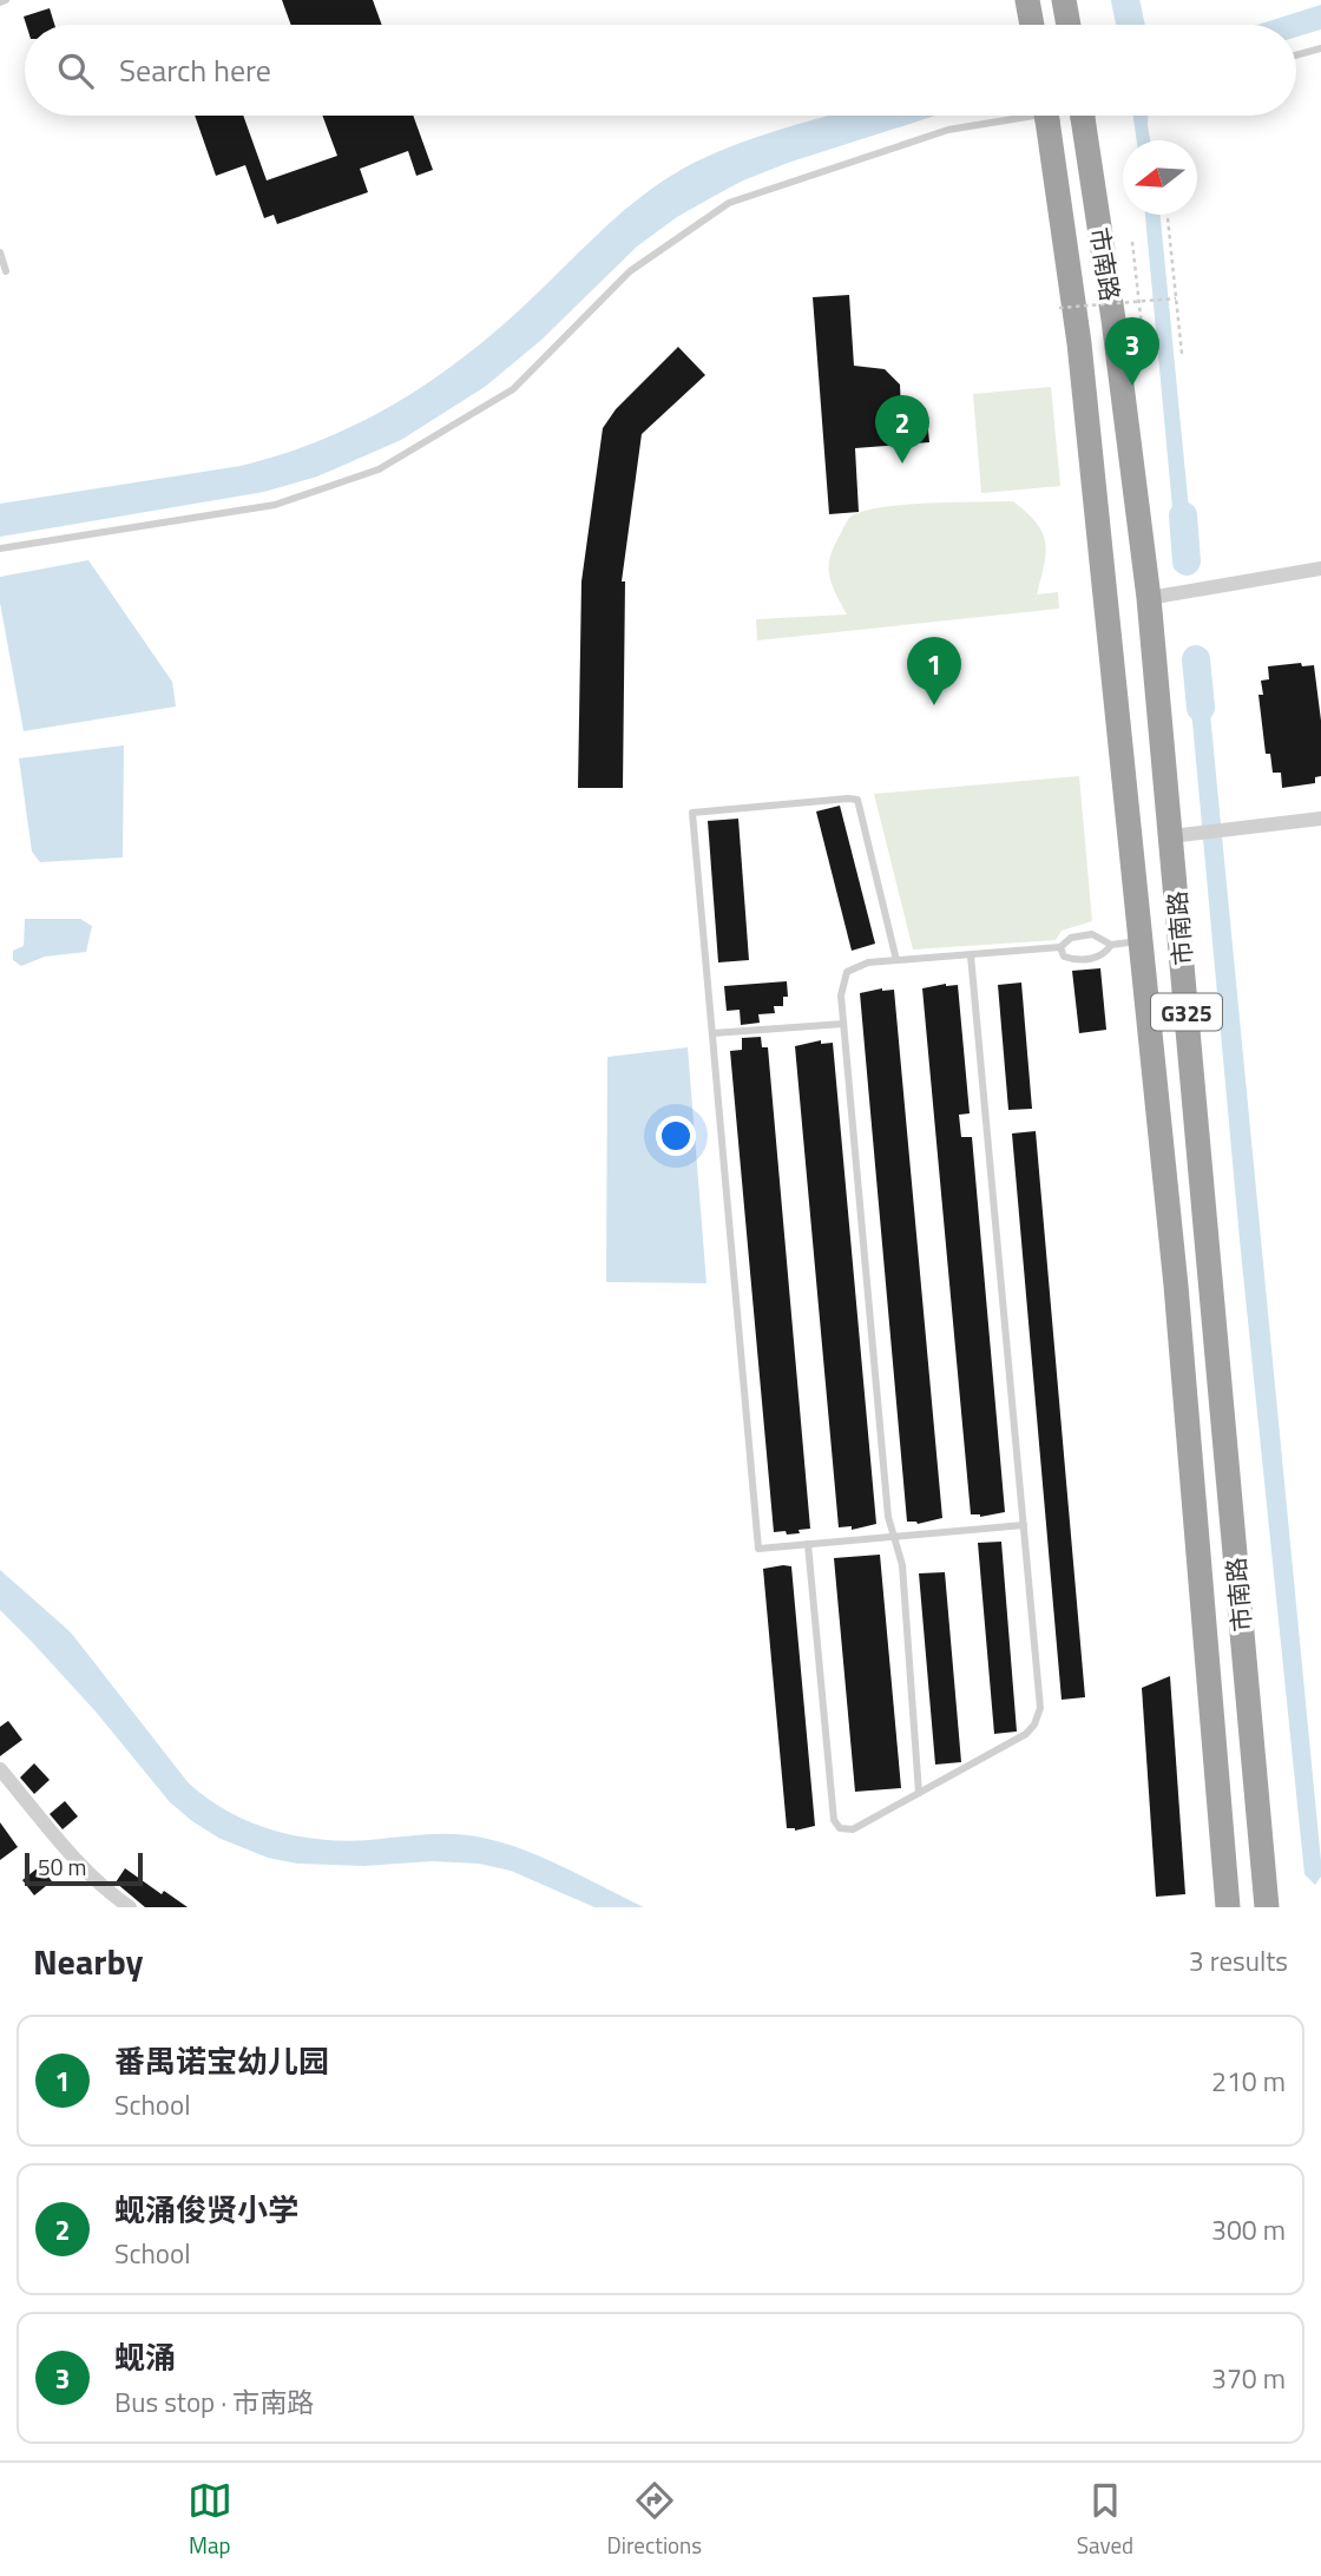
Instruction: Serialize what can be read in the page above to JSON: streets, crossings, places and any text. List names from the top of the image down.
{
  "streets": {
    "highway": ["市南路", "G325"]
  },
  "scale_bar": "50 m",
  "north": "left",
  "page": {
    "search": "Search here",
    "pins": ["3", "2", "1"],
    "scale": "50 m",
    "heading": ["Nearby", "3 results"],
    "list": [
      {
        "mark": "1",
        "name": "番禺诺宝幼儿园",
        "note": "School",
        "value": "210 m"
      },
      {
        "mark": "2",
        "name": "蚬涌俊贤小学",
        "note": "School",
        "value": "300 m"
      },
      {
        "mark": "3",
        "name": "蚬涌",
        "note": "Bus stop · 市南路",
        "value": "370 m"
      }
    ],
    "nav": ["Map", "Directions", "Saved"]
  }
}
